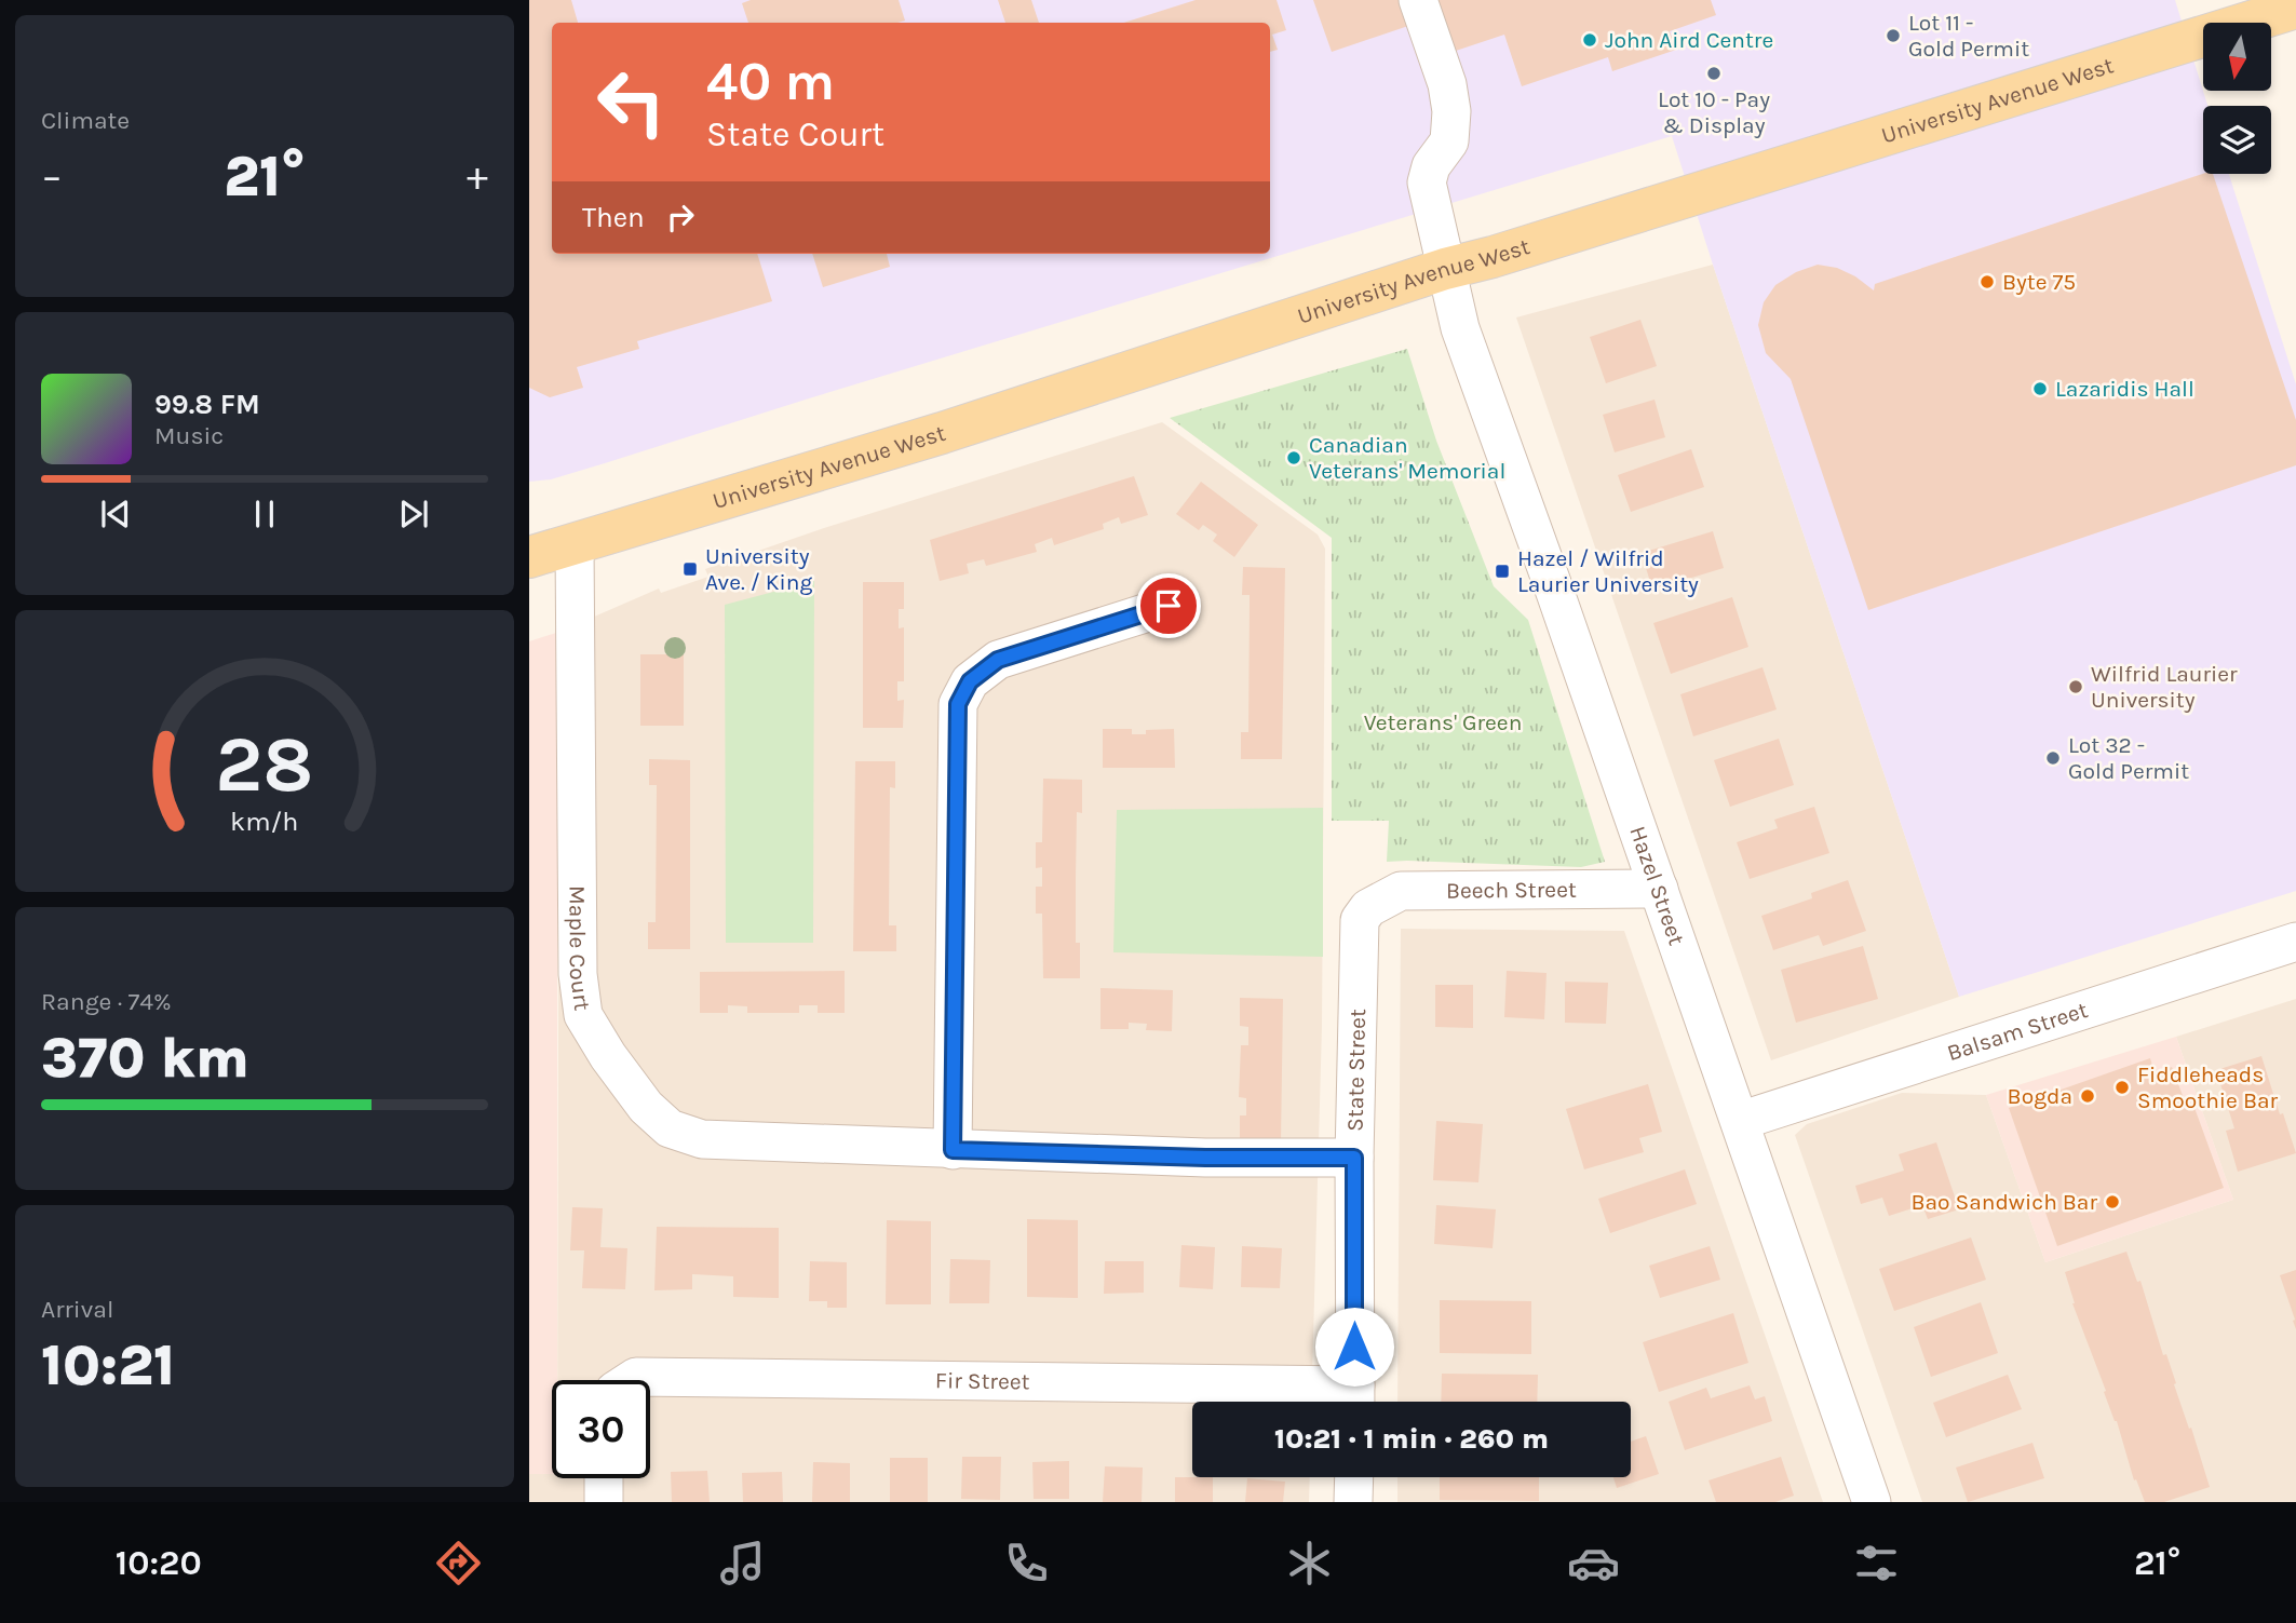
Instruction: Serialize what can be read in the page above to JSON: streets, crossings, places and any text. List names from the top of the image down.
{
  "streets": {
    "main road": ["University Avenue West"],
    "street": [
      "Hazel Street",
      "Beech Street",
      "Maple Court",
      "Balsam Street",
      "State Street",
      "Fir Street"
    ]
  },
  "crossings": [
    ["University Avenue West", "Hazel Street"],
    ["University Avenue West", "Maple Court"],
    ["Hazel Street", "Beech Street"],
    ["Hazel Street", "Balsam Street"],
    ["Beech Street", "State Street"],
    ["Maple Court", "State Street"],
    ["State Street", "Fir Street"]
  ],
  "parks": ["Veterans' Green"],
  "places": {
    "other": [
      "Lot 11 - Gold Permit",
      "John Aird Centre",
      "Lot 10 - Pay & Display",
      "Byte 75",
      "Lazaridis Hall",
      "Canadian Veterans' Memorial",
      "Wilfrid Laurier University",
      "Lot 32 - Gold Permit",
      "Fiddleheads Smoothie Bar",
      "Bogda",
      "Bao Sandwich Bar"
    ],
    "transit": ["University Ave. / King", "Hazel / Wilfrid Laurier University"]
  },
  "north": "bottom",
  "page": {
    "tile": [
      "Climate",
      ["Range · 74%", "370 km"],
      ["Arrival", "10:21"]
    ],
    "turn": ["40 m", "State Court"],
    "heat": ["−", "21°", "+"],
    "then": "Then",
    "song": ["99.8 FM", "Music"],
    "limit": "30",
    "trip": "10:21 · 1 min · 260 m",
    "tabs": ["10:20", "21°"],
    "gauge": ["28", "km/h"]
  }
}
